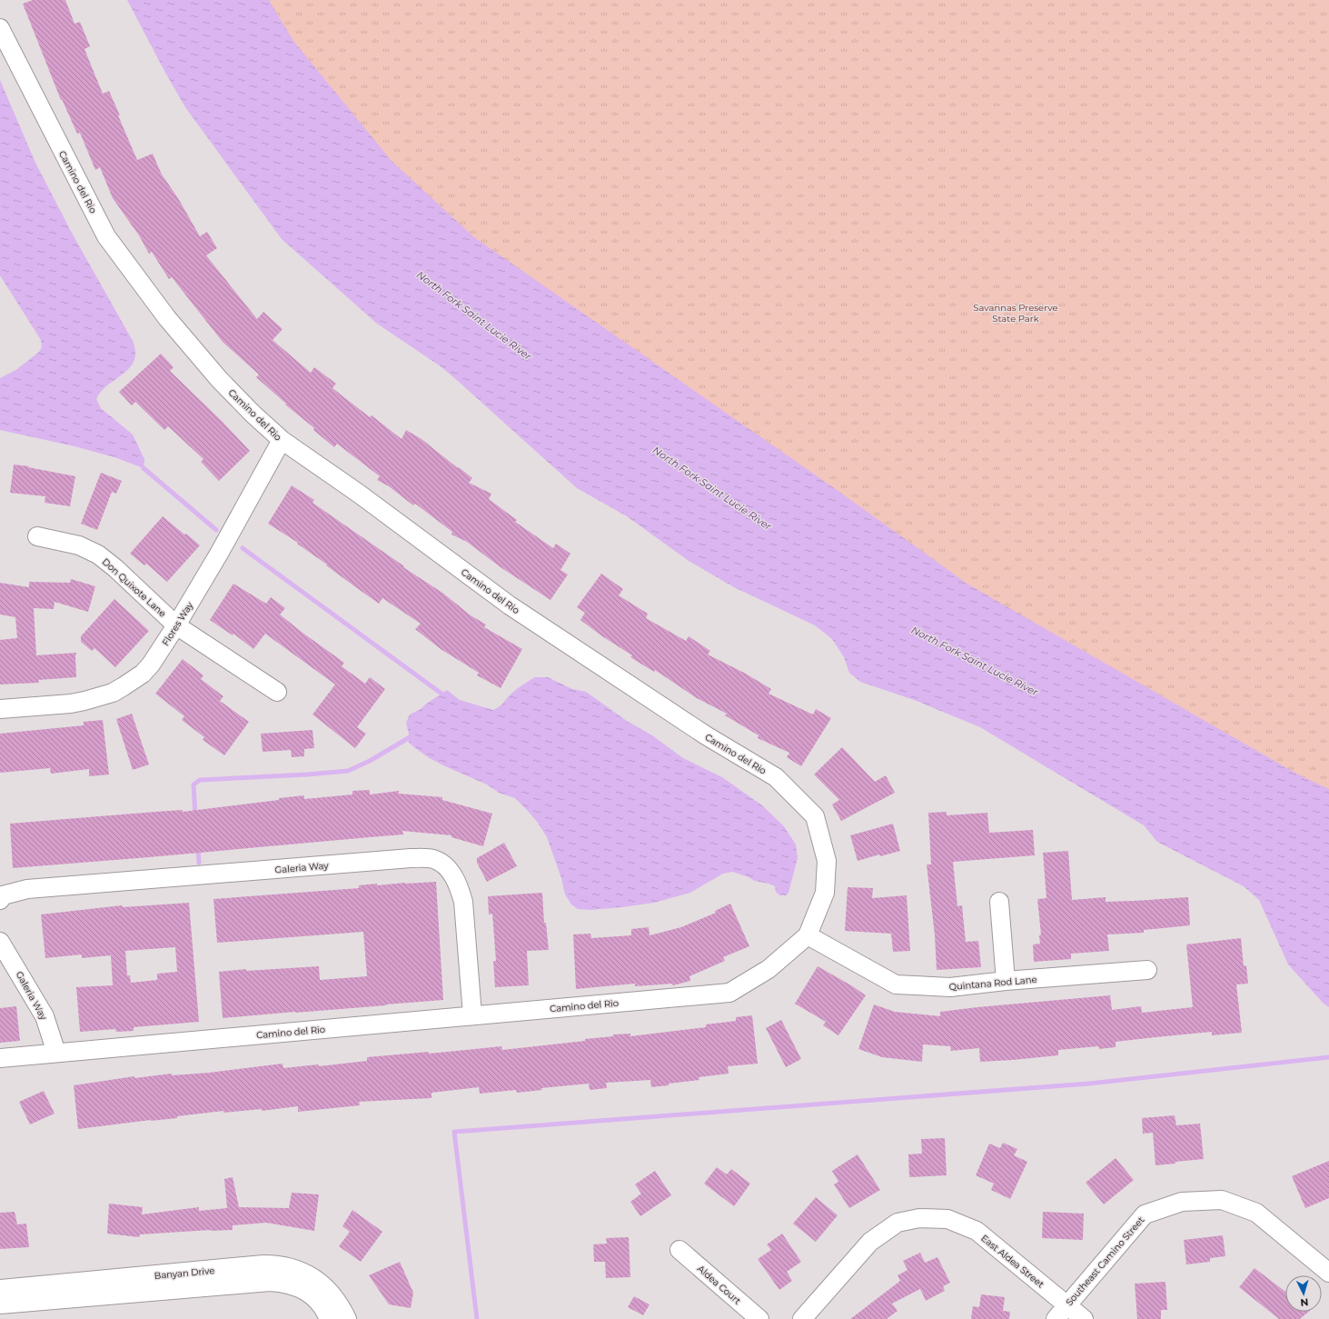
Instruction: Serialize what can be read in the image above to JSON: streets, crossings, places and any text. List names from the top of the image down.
{
  "streets": {
    "street": [
      "Camino del Rio",
      "Don Quixote Lane",
      "Flores Way",
      "Galeria Way",
      "Quintana Rod Lane",
      "East Aldea Street",
      "Southeast Camino Street",
      "Banyan Drive",
      "Aldea Court"
    ]
  },
  "crossings": [
    ["Camino del Rio", "Flores Way"],
    ["Camino del Rio", "Galeria Way"],
    ["Camino del Rio", "Quintana Rod Lane"],
    ["Don Quixote Lane", "Flores Way"],
    ["East Aldea Street", "Southeast Camino Street"]
  ],
  "water": ["North Fork Saint Lucie River"],
  "parks": ["Savannas Preserve State Park"],
  "north": "bottom"
}
